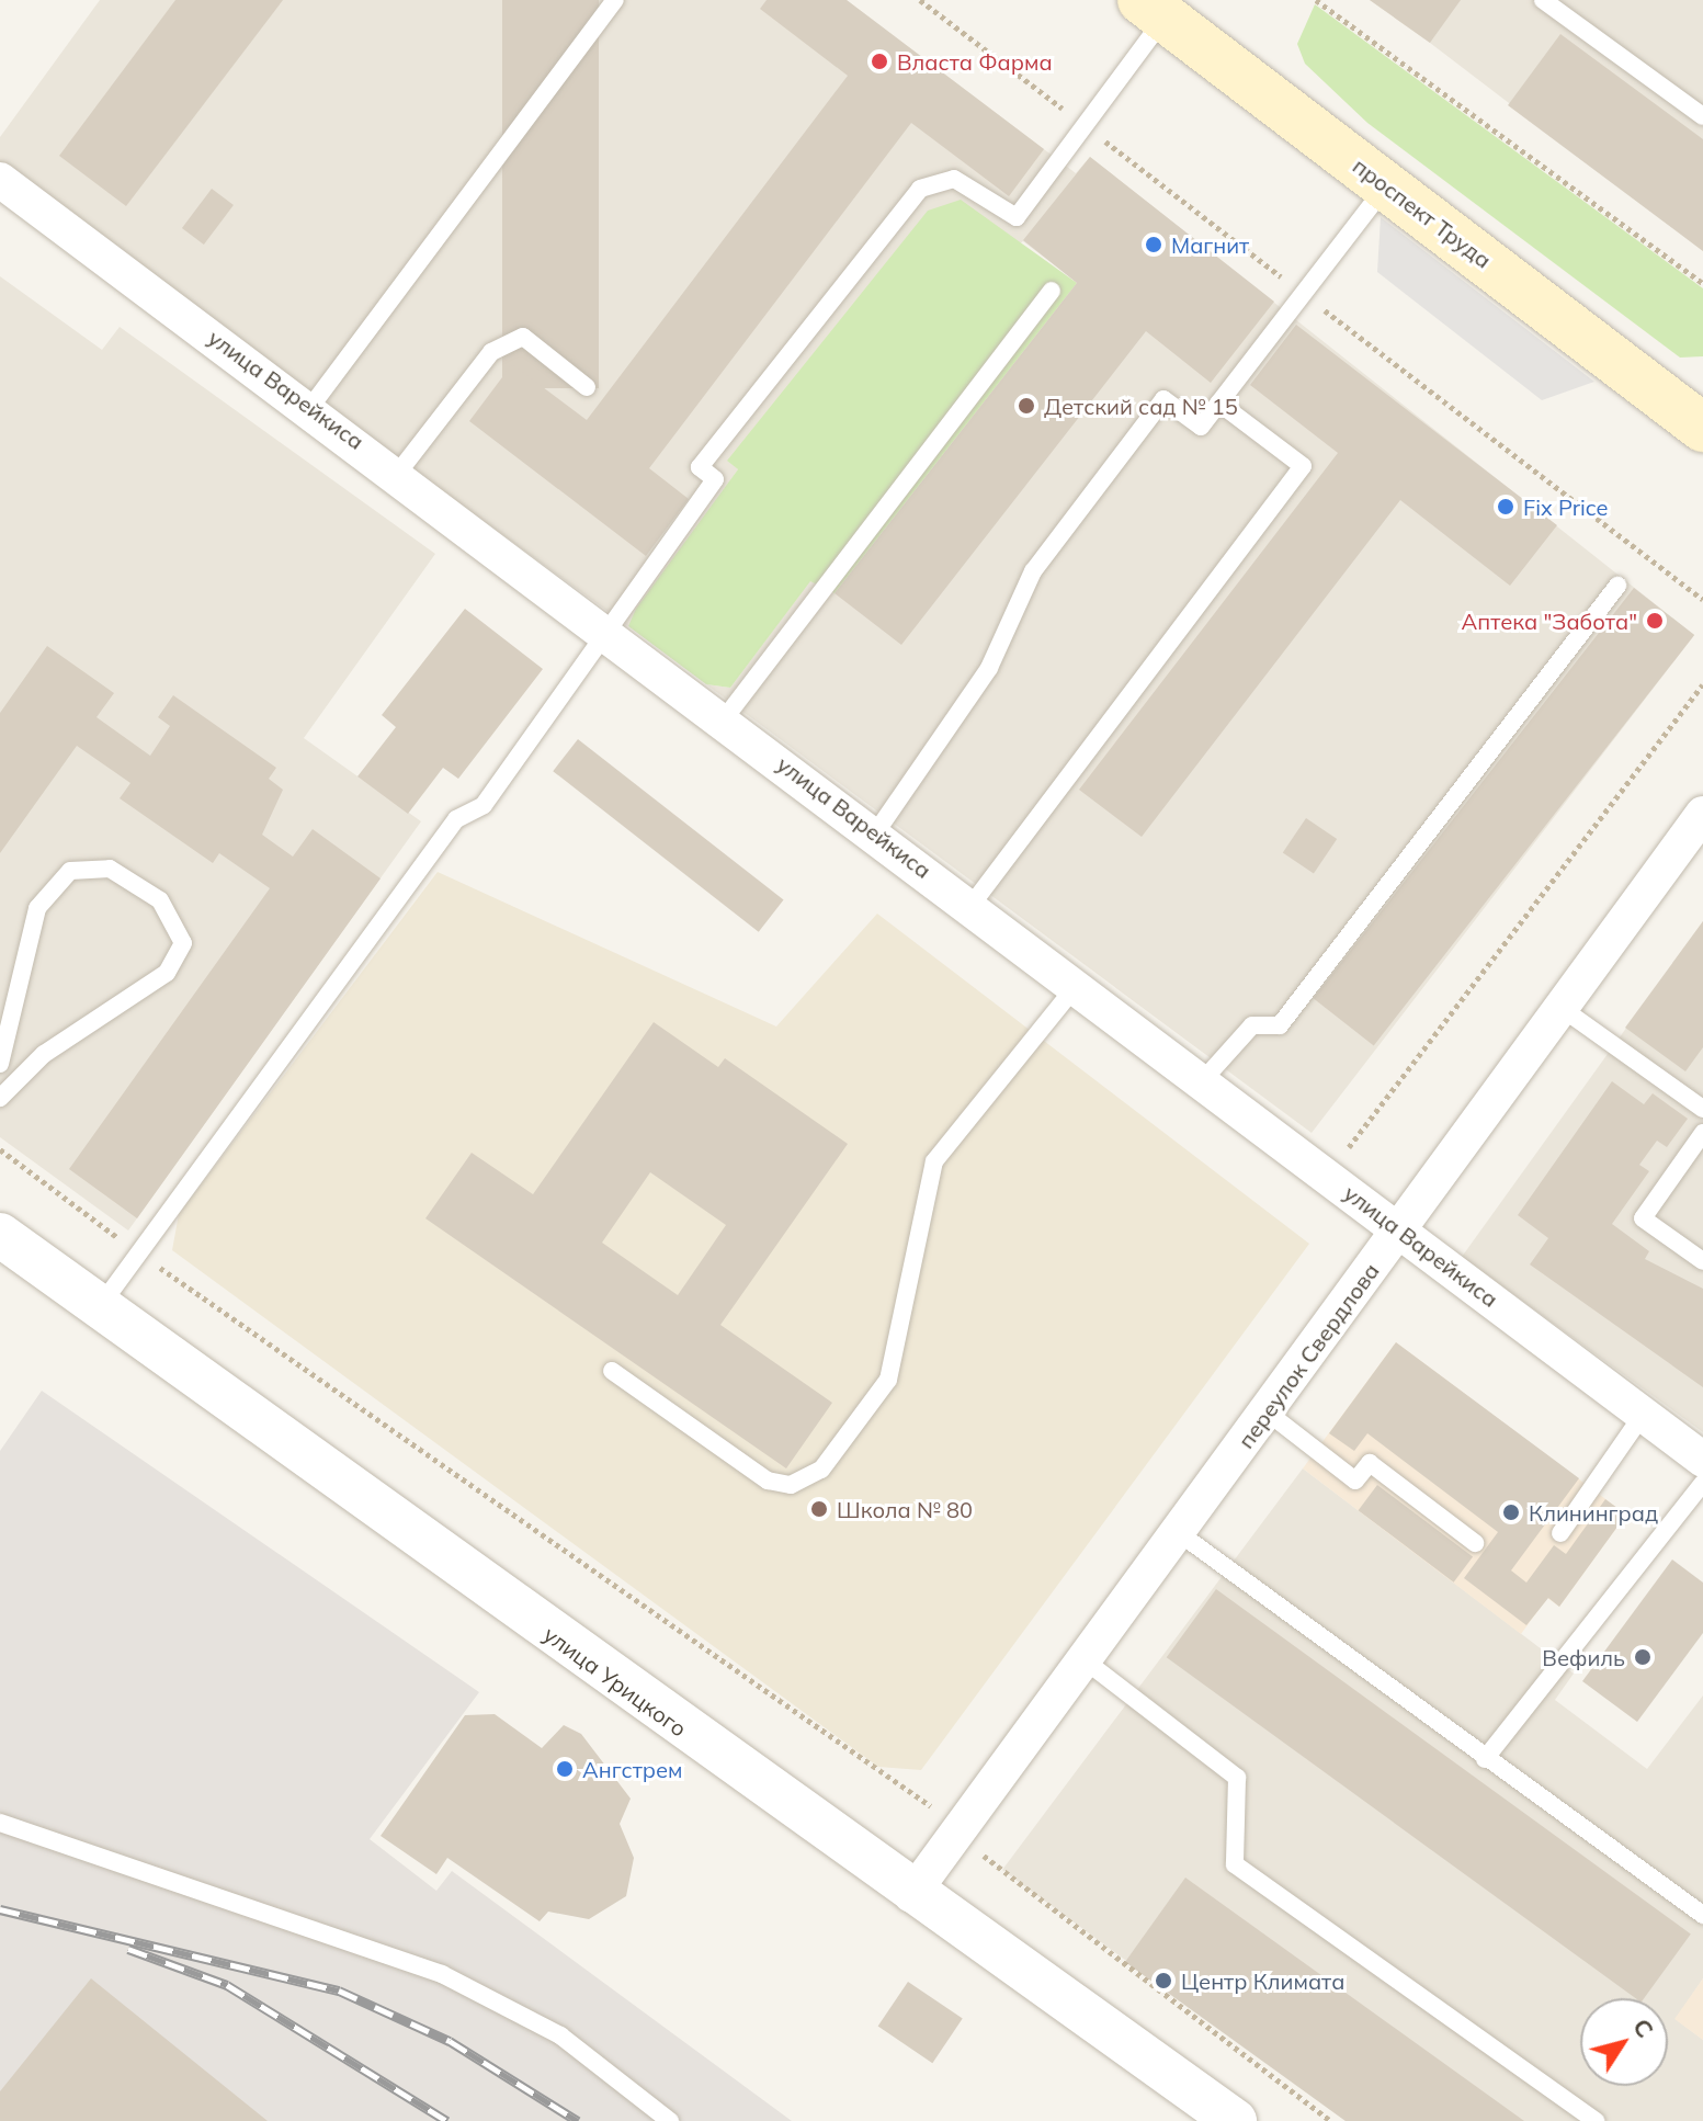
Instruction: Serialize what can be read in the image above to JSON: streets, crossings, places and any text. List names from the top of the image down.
{
  "streets": {
    "main road": ["проспект Труда"],
    "street": ["улица Варейкиса", "переулок Свердлова", "улица Урицкого"]
  },
  "crossings": [
    ["улица Варейкиса", "переулок Свердлова"],
    ["переулок Свердлова", "улица Урицкого"]
  ],
  "places": [
    "Власта Фарма",
    "Магнит",
    "Детский сад № 15",
    "Fix Price",
    "Аптека \"Забота\"",
    "Школа № 80",
    "Клининград",
    "Вефиль",
    "Ангстрем",
    "Центр Климата"
  ],
  "north": "top right"
}
